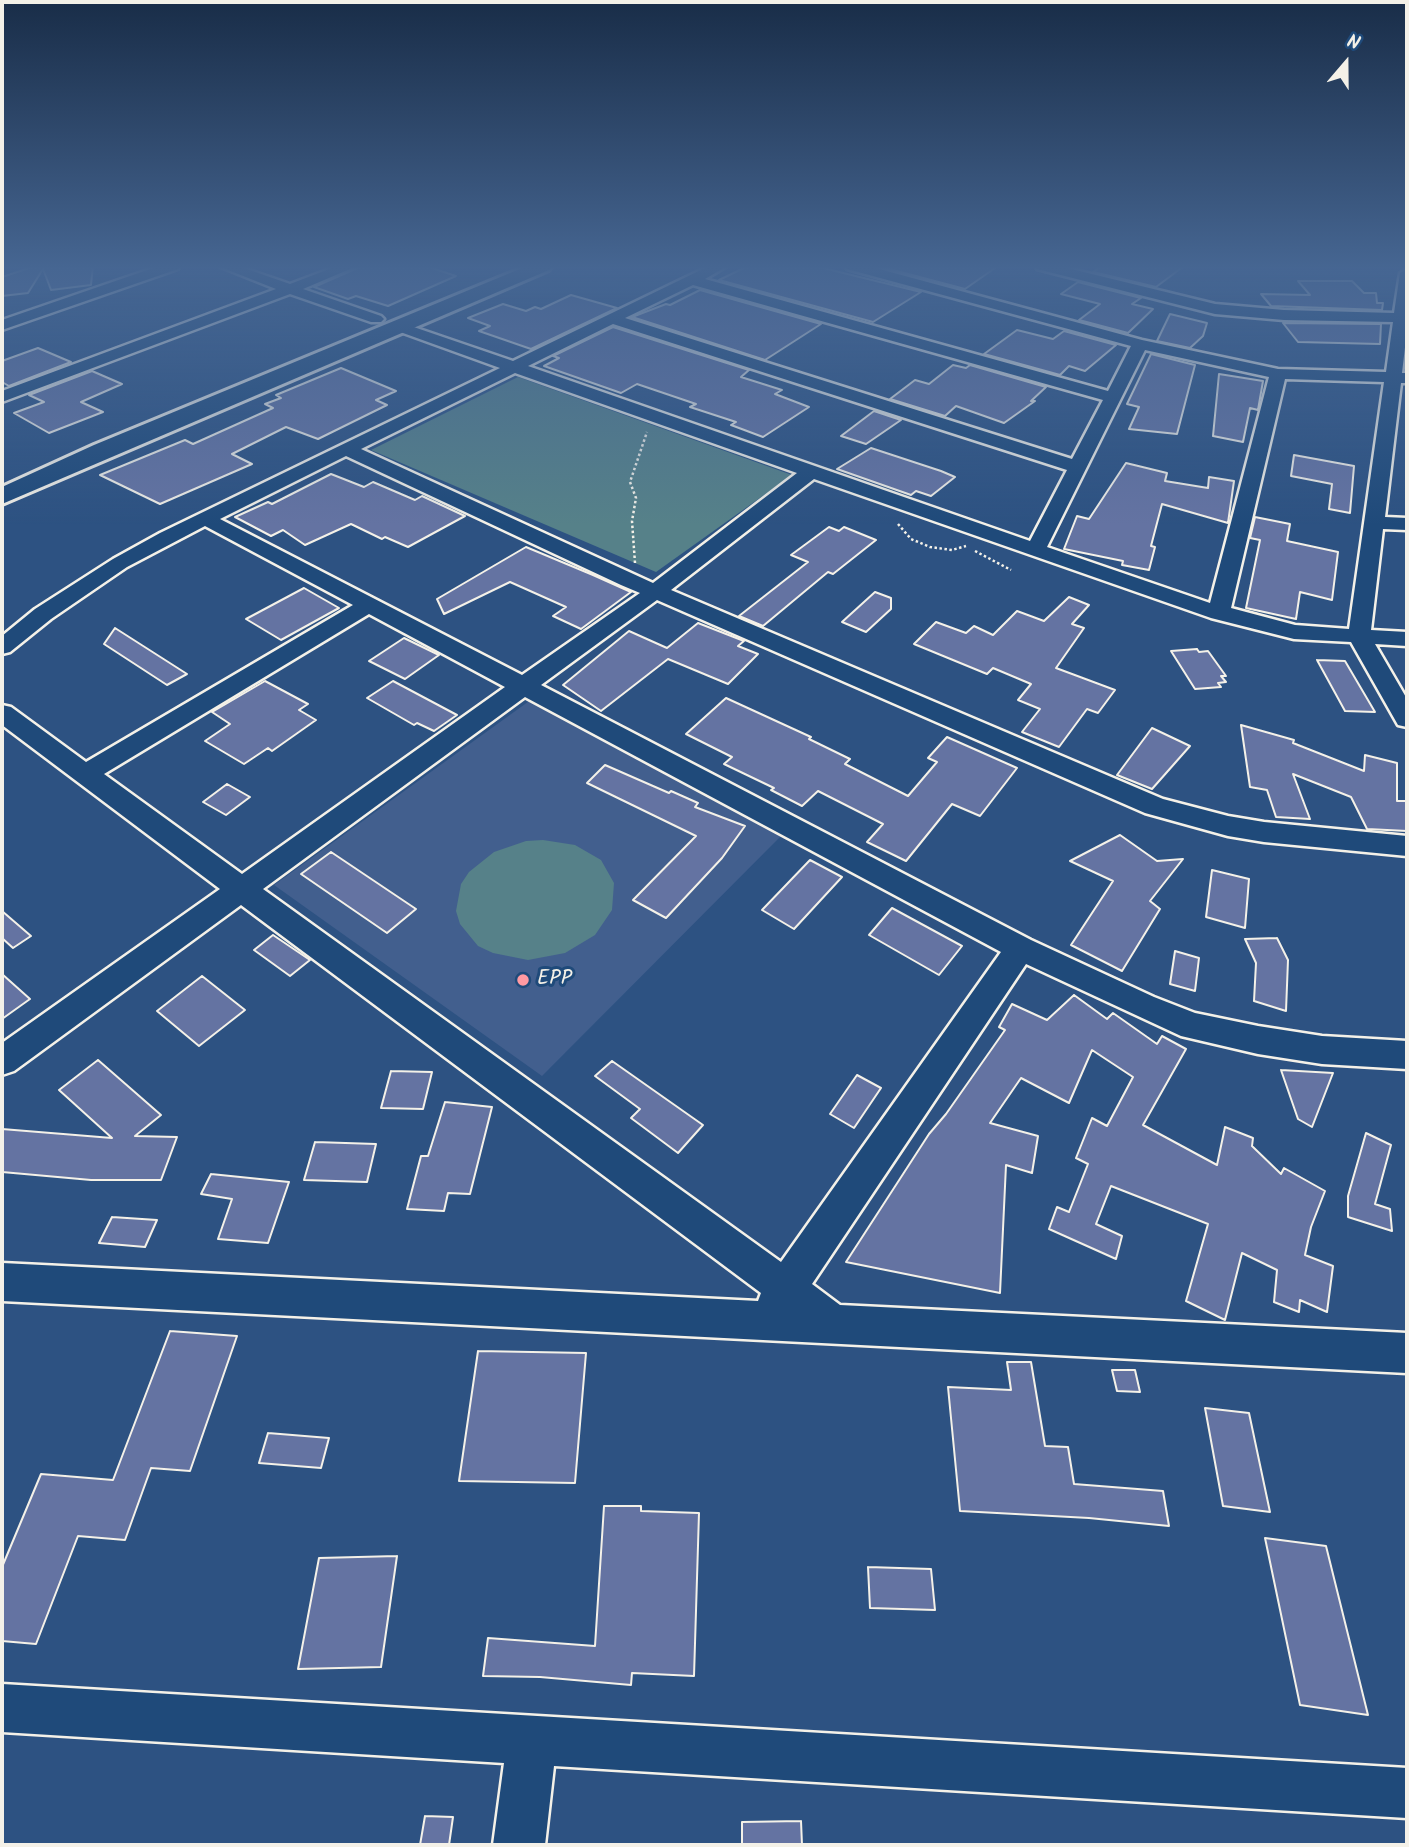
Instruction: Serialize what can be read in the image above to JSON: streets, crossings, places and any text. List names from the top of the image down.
{
  "places": ["EPP"],
  "north": "top"
}
